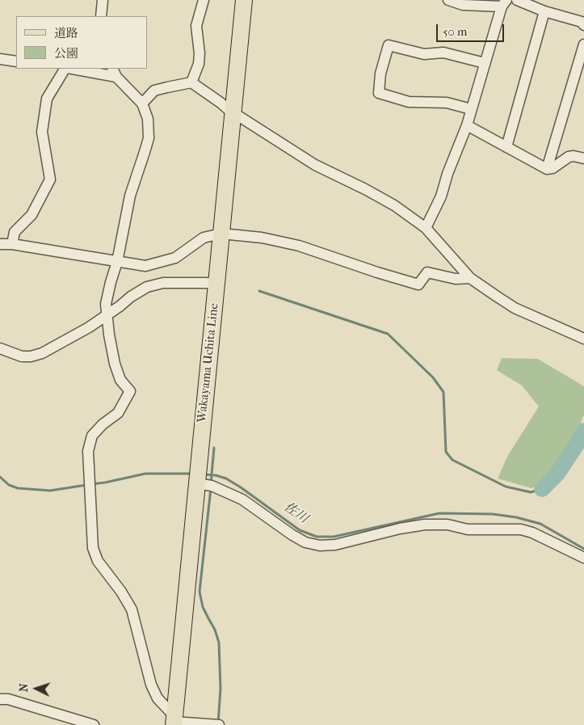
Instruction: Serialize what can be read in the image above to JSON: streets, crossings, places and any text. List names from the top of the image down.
{
  "streets": {
    "main road": ["Wakayama Uchita Line"]
  },
  "water": ["佐川"],
  "legend": ["道路", "公園"],
  "scale_bar": "50 m",
  "north": "left"
}
